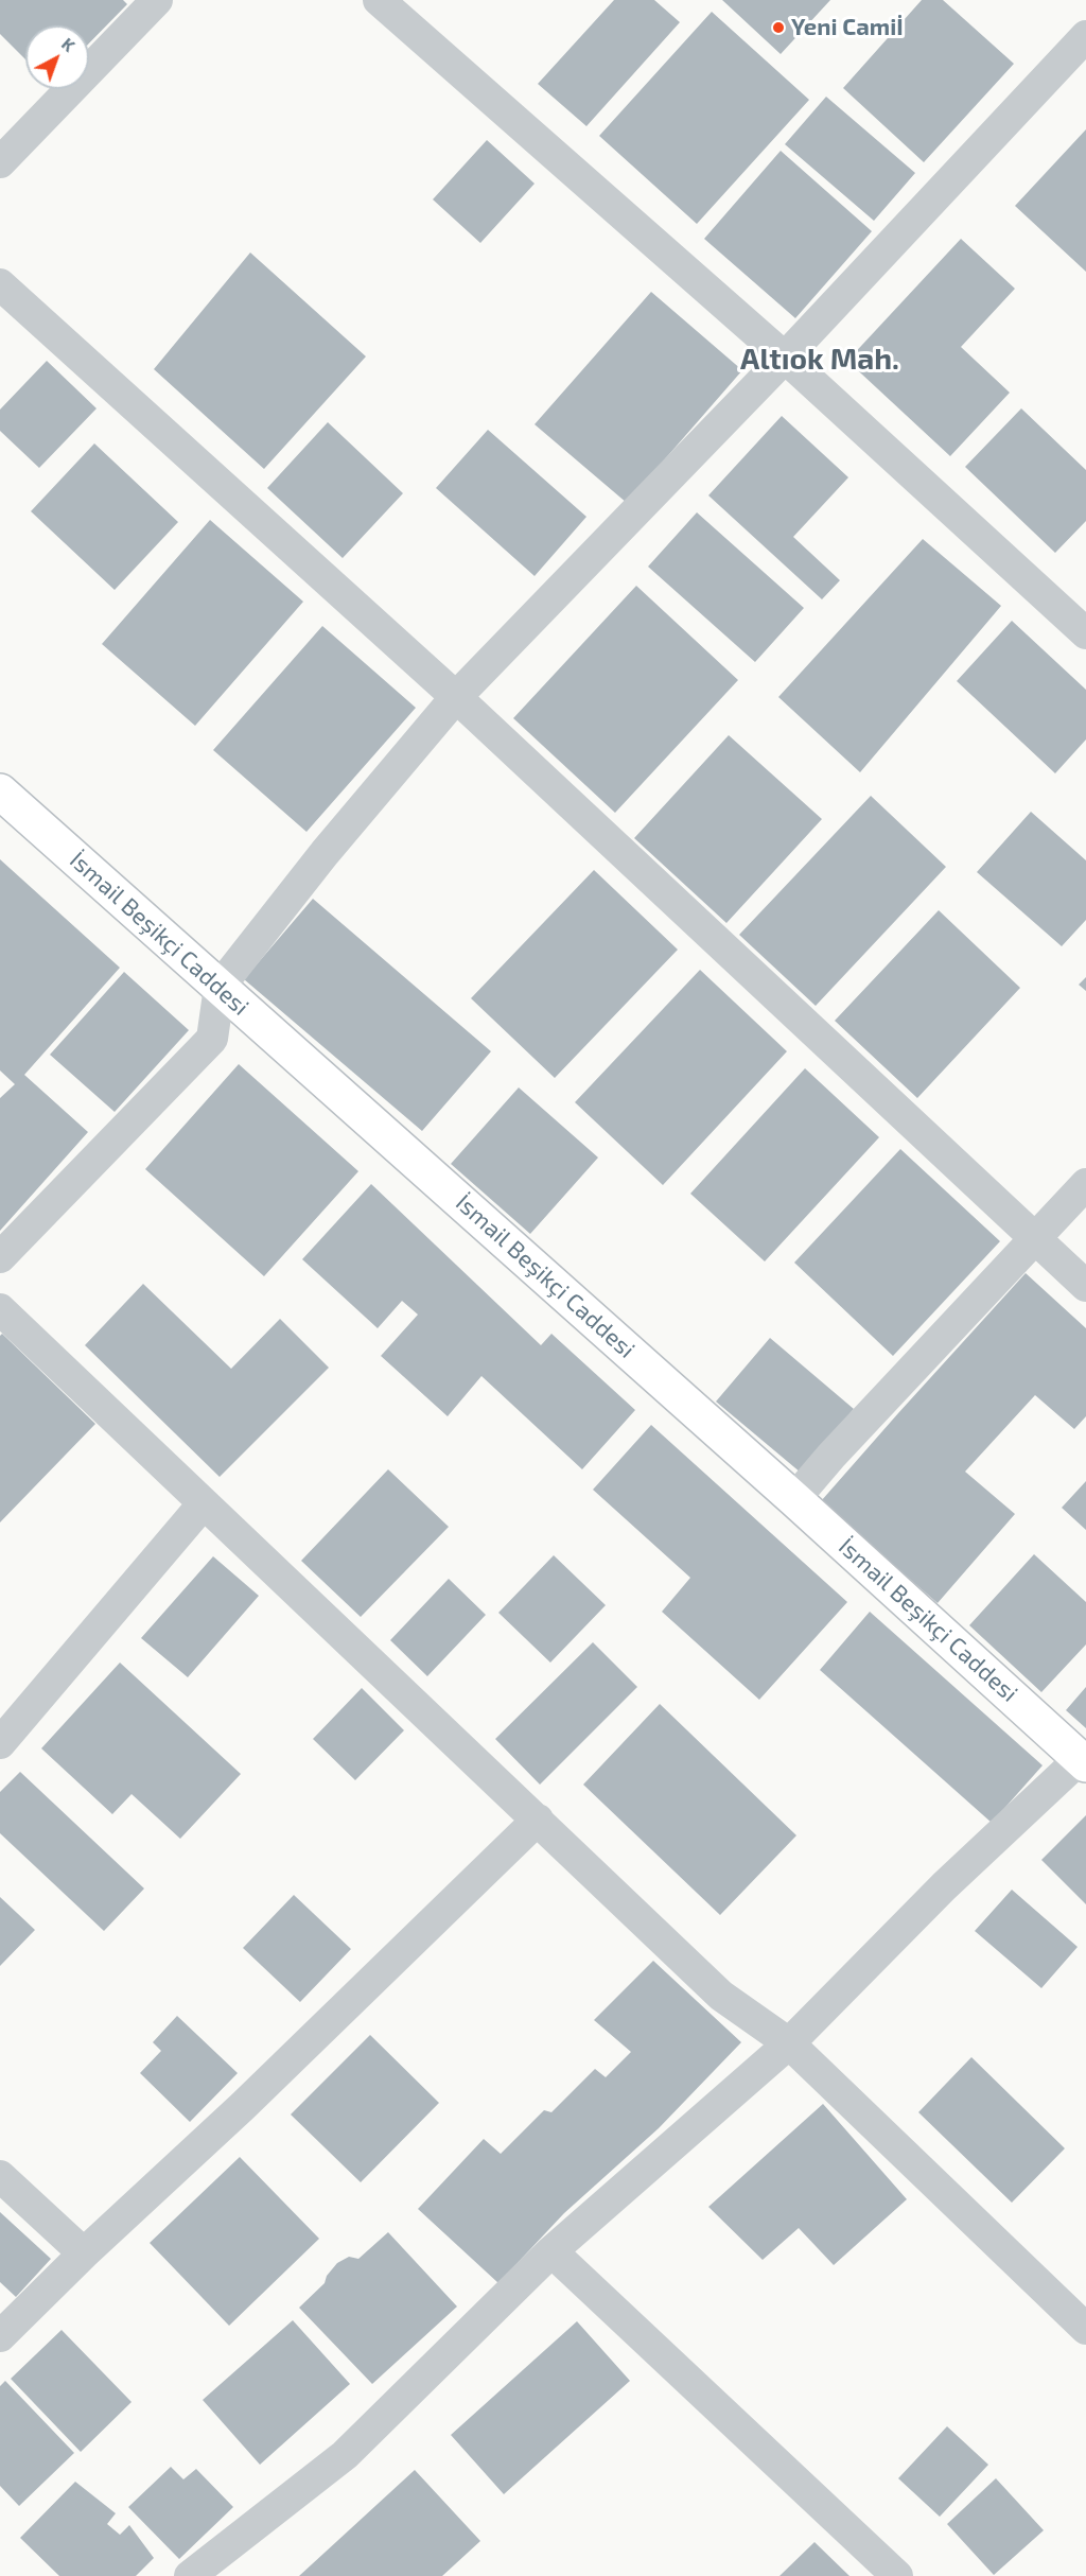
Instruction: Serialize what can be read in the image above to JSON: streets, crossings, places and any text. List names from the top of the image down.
{
  "streets": {
    "street": ["İsmail Beşikçi Caddesi"]
  },
  "districts": ["Altıok Mah."],
  "places": ["Yeni Camiİ"],
  "north": "top right"
}
